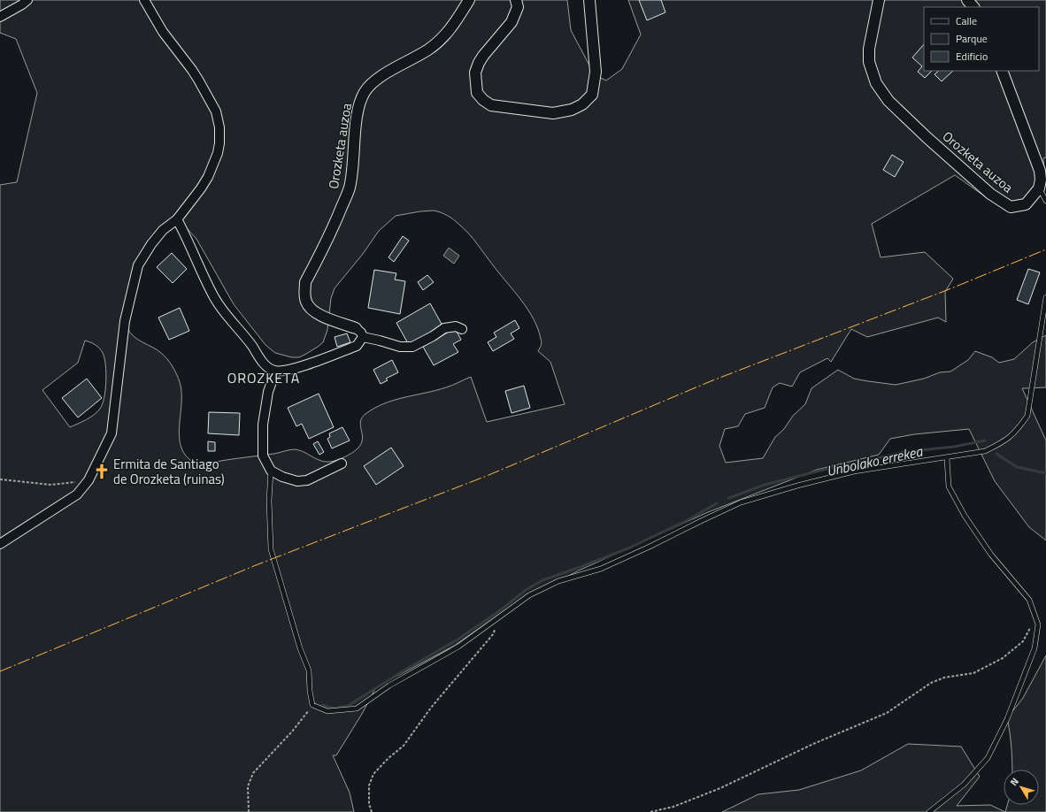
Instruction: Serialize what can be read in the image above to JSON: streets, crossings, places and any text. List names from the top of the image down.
{
  "streets": {
    "street": ["Orozketa auzoa"]
  },
  "districts": ["OROZKETA"],
  "water": ["Unbolako errekea"],
  "places": {
    "church": ["Ermita de Santiago de Orozketa (ruinas)"]
  },
  "legend": ["Calle", "Parque", "Edificio"],
  "north": "top left"
}
